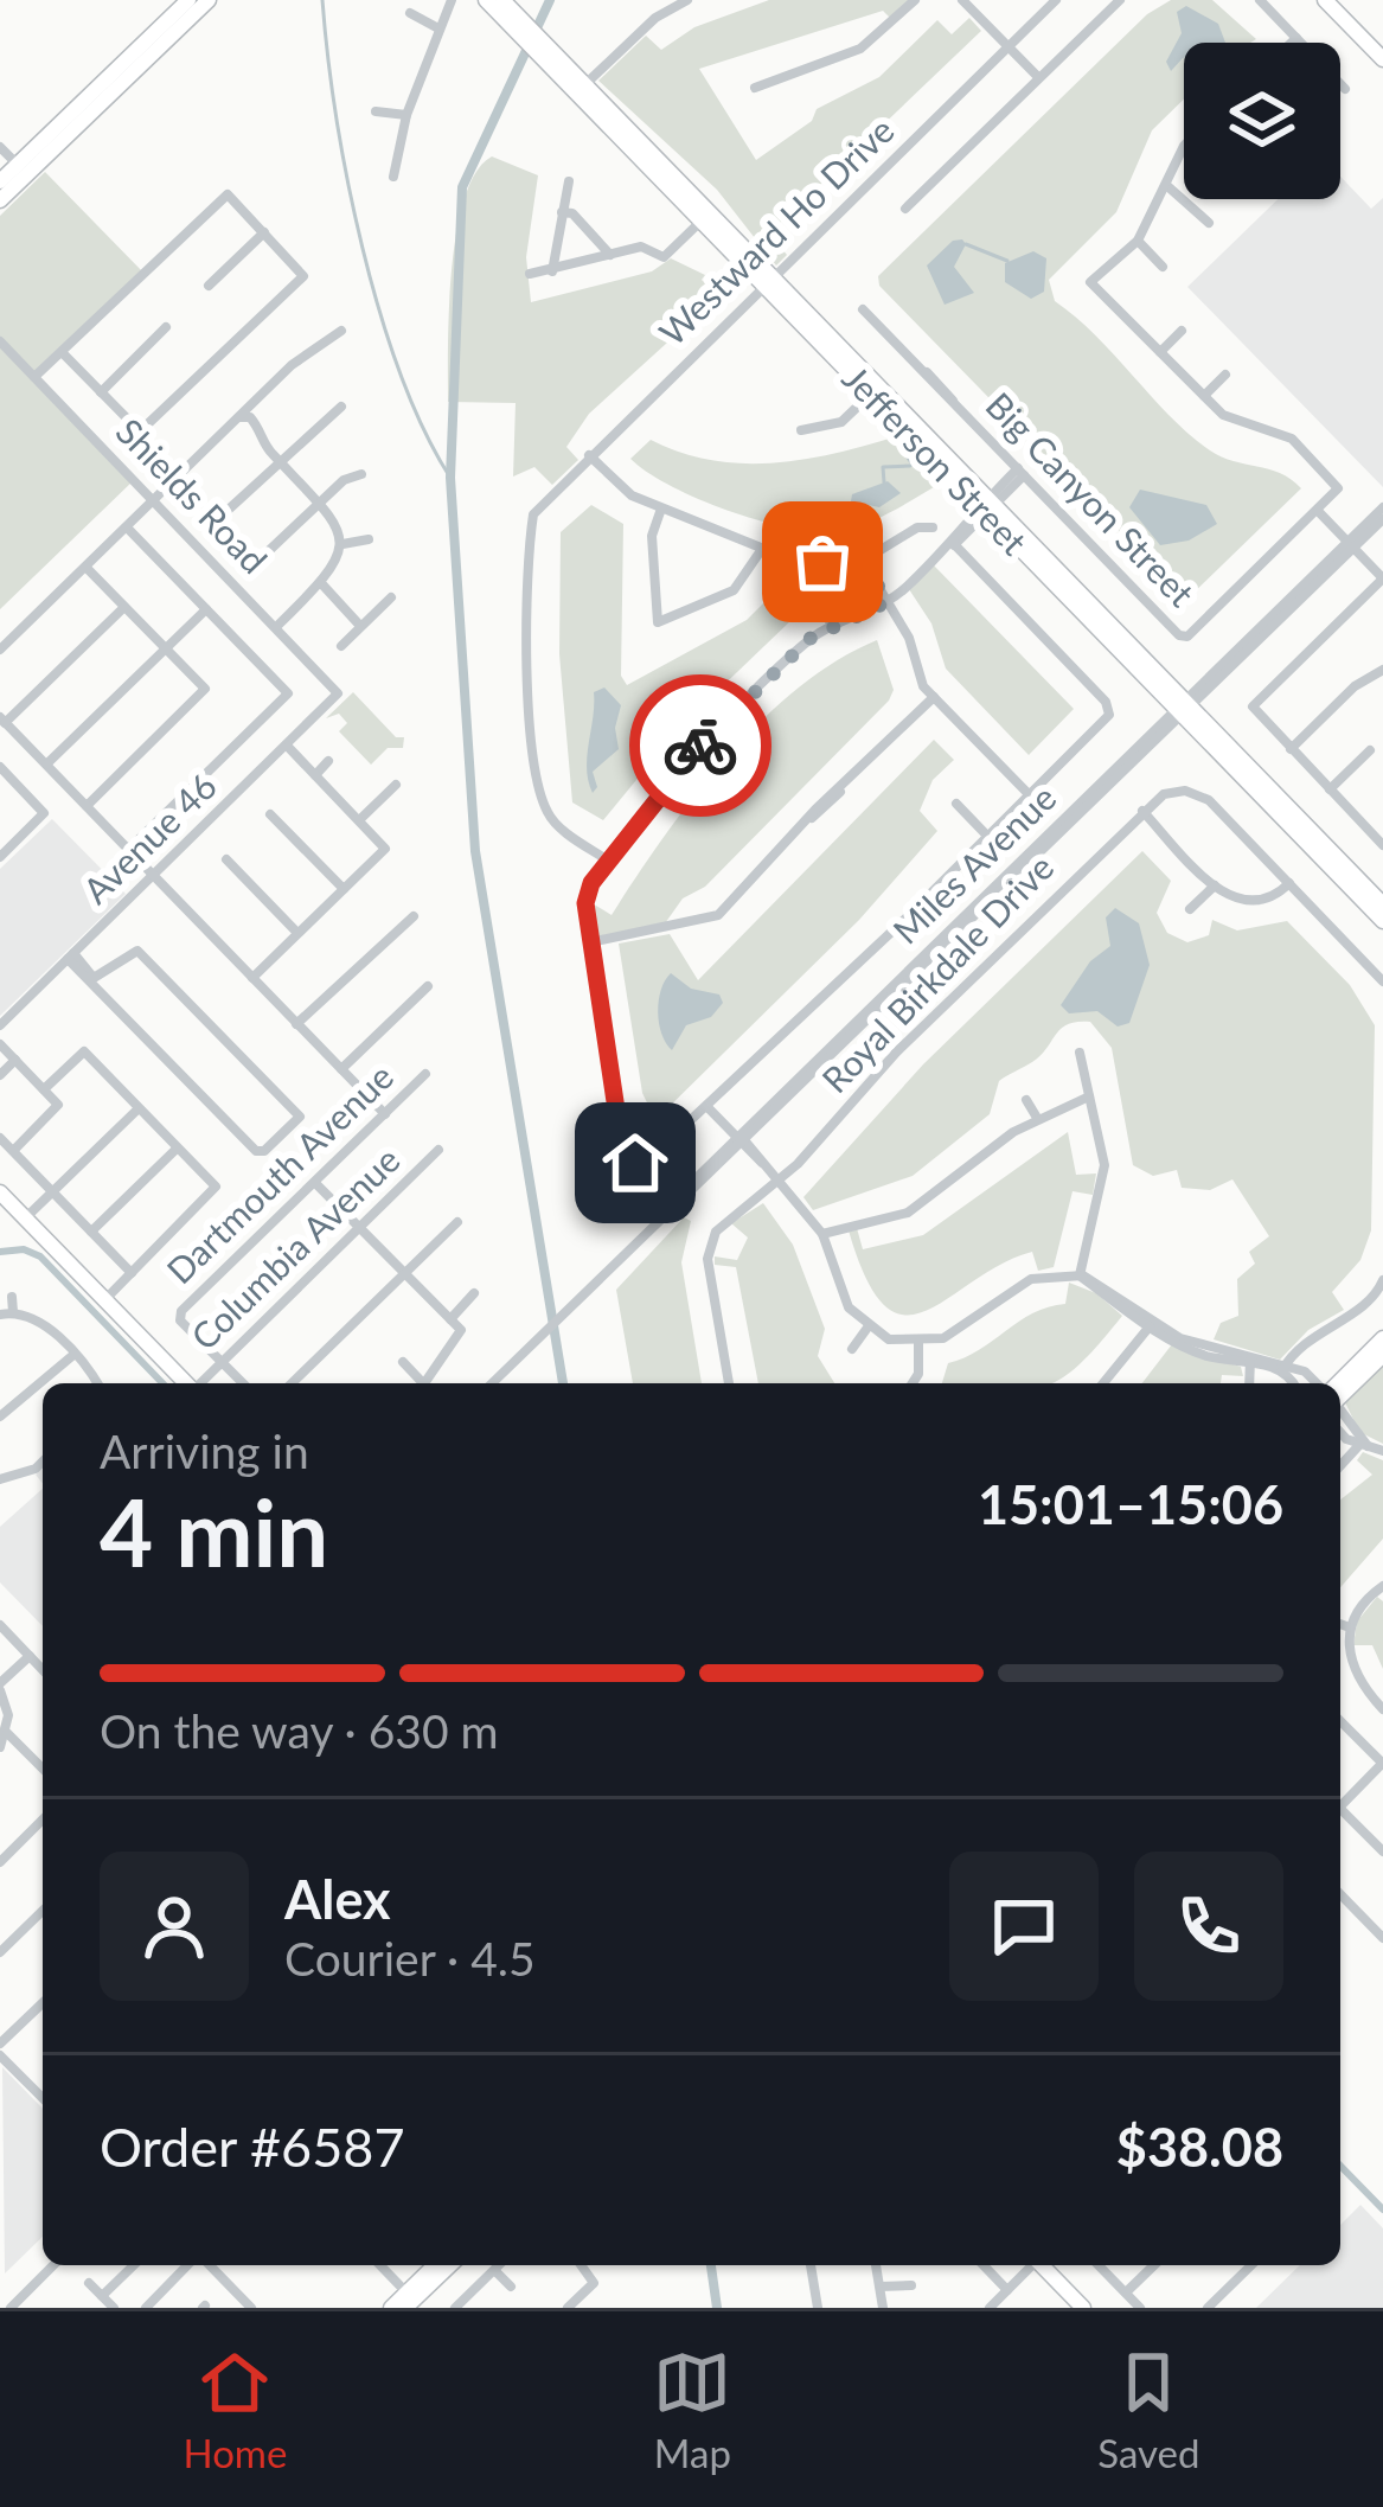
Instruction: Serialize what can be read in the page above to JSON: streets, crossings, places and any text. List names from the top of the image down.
{
  "streets": {
    "main road": ["Jefferson Street"],
    "street": [
      "Westward Ho Drive",
      "Shields Road",
      "Big Canyon Street",
      "Avenue 46",
      "Miles Avenue",
      "Royal Birkdale Drive",
      "Dartmouth Avenue",
      "Columbia Avenue"
    ]
  },
  "crossings": [
    ["Westward Ho Drive", "Jefferson Street"],
    ["Jefferson Street", "Miles Avenue"],
    ["Shields Road", "Avenue 46"],
    ["Dartmouth Avenue", "Columbia Avenue"]
  ],
  "page": {
    "heading": ["4 min", "Arriving in", "15:01–15:06"],
    "panel": [
      "Alex",
      "Courier · 4.5",
      "Order #6587",
      "$38.08"
    ],
    "bar": "On the way · 630 m",
    "tabs": ["Home", "Map", "Saved"]
  }
}
